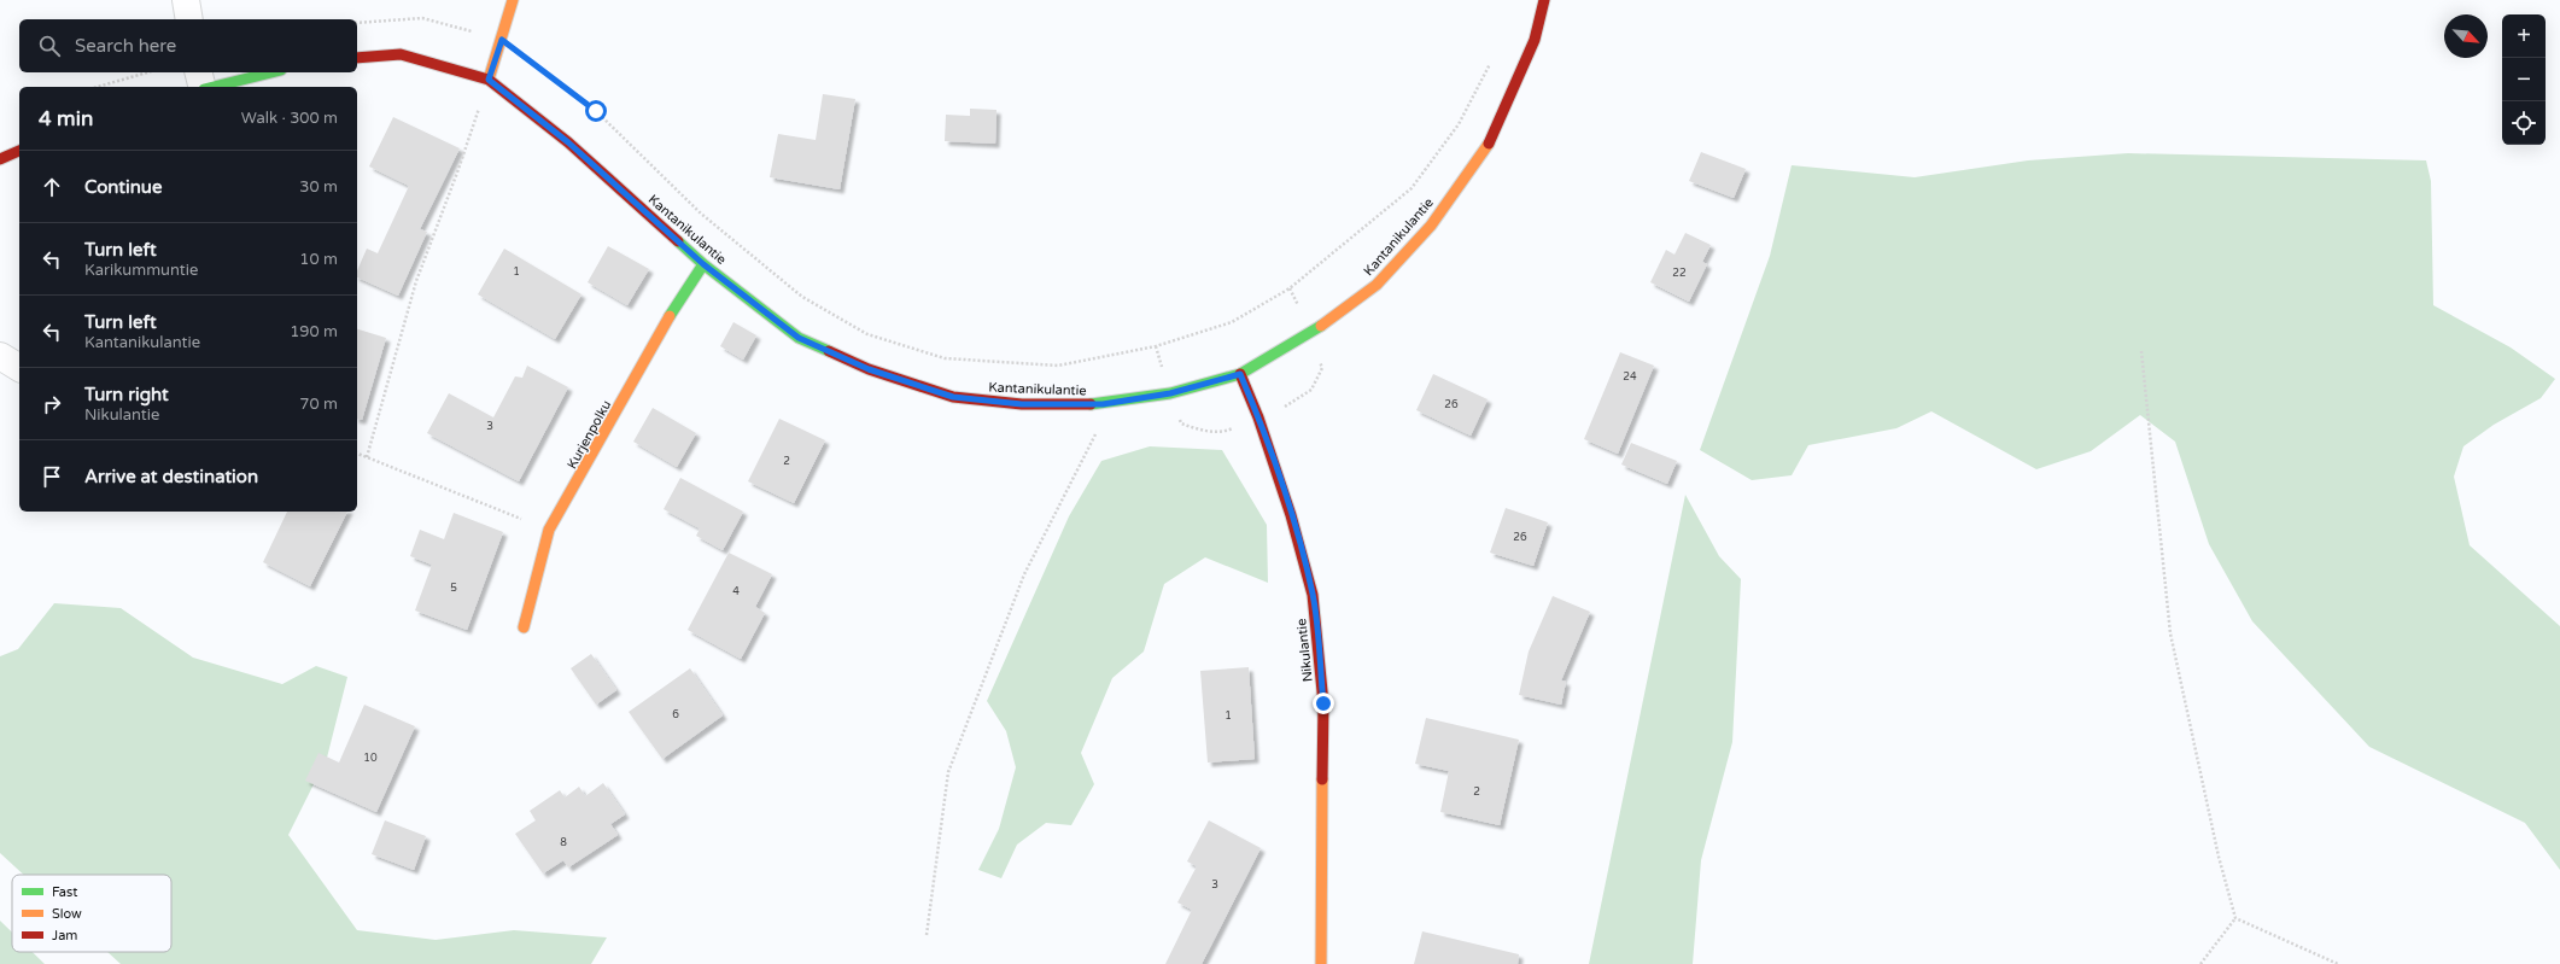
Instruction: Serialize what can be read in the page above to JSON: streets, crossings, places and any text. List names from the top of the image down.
{
  "streets": {
    "street": ["Kantanikulantie", "Kurjenpolku", "Nikulantie"]
  },
  "crossings": [
    ["Kantanikulantie", "Kurjenpolku"],
    ["Kantanikulantie", "Nikulantie"]
  ],
  "house_numbers": [
    "1",
    "22",
    "24",
    "26",
    "3",
    "2",
    "26",
    "5",
    "4",
    "6",
    "1",
    "10",
    "2",
    "8",
    "3"
  ],
  "legend": ["Fast", "Slow", "Jam"],
  "north": "bottom right",
  "page": {
    "map_buttons": ["+", "−"],
    "search": "Search here",
    "heading": ["4 min", "Walk · 300 m"],
    "list": [
      ["Continue", "30 m"],
      ["Turn left", "Karikummuntie", "10 m"],
      ["Turn left", "Kantanikulantie", "190 m"],
      ["Turn right", "Nikulantie", "70 m"],
      "Arrive at destination"
    ]
  }
}
